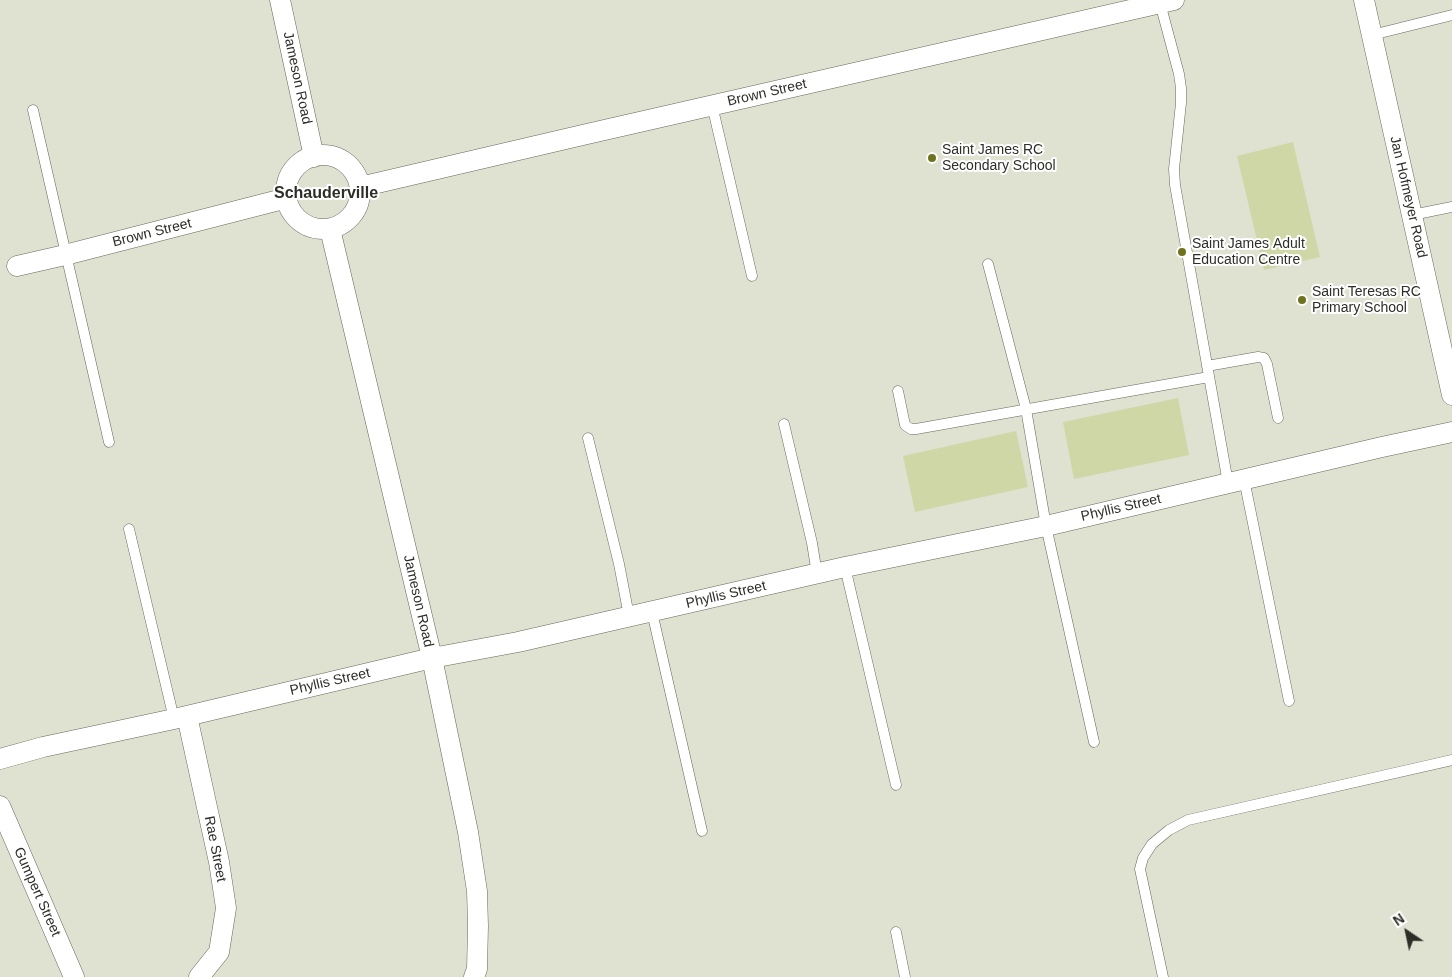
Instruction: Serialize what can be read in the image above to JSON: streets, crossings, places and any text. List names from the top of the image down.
{
  "streets": {
    "street": [
      "Jameson Road",
      "Brown Street",
      "Jan Hofmeyer Road",
      "Phyllis Street",
      "Rae Street",
      "Gumpert Street"
    ]
  },
  "crossings": [
    ["Jameson Road", "Brown Street"],
    ["Jameson Road", "Phyllis Street"],
    ["Phyllis Street", "Rae Street"]
  ],
  "districts": ["Schauderville"],
  "places": ["Saint James RC Secondary School", "Saint James Adult Education Centre", "Saint Teresas RC Primary School"],
  "north": "top left"
}
